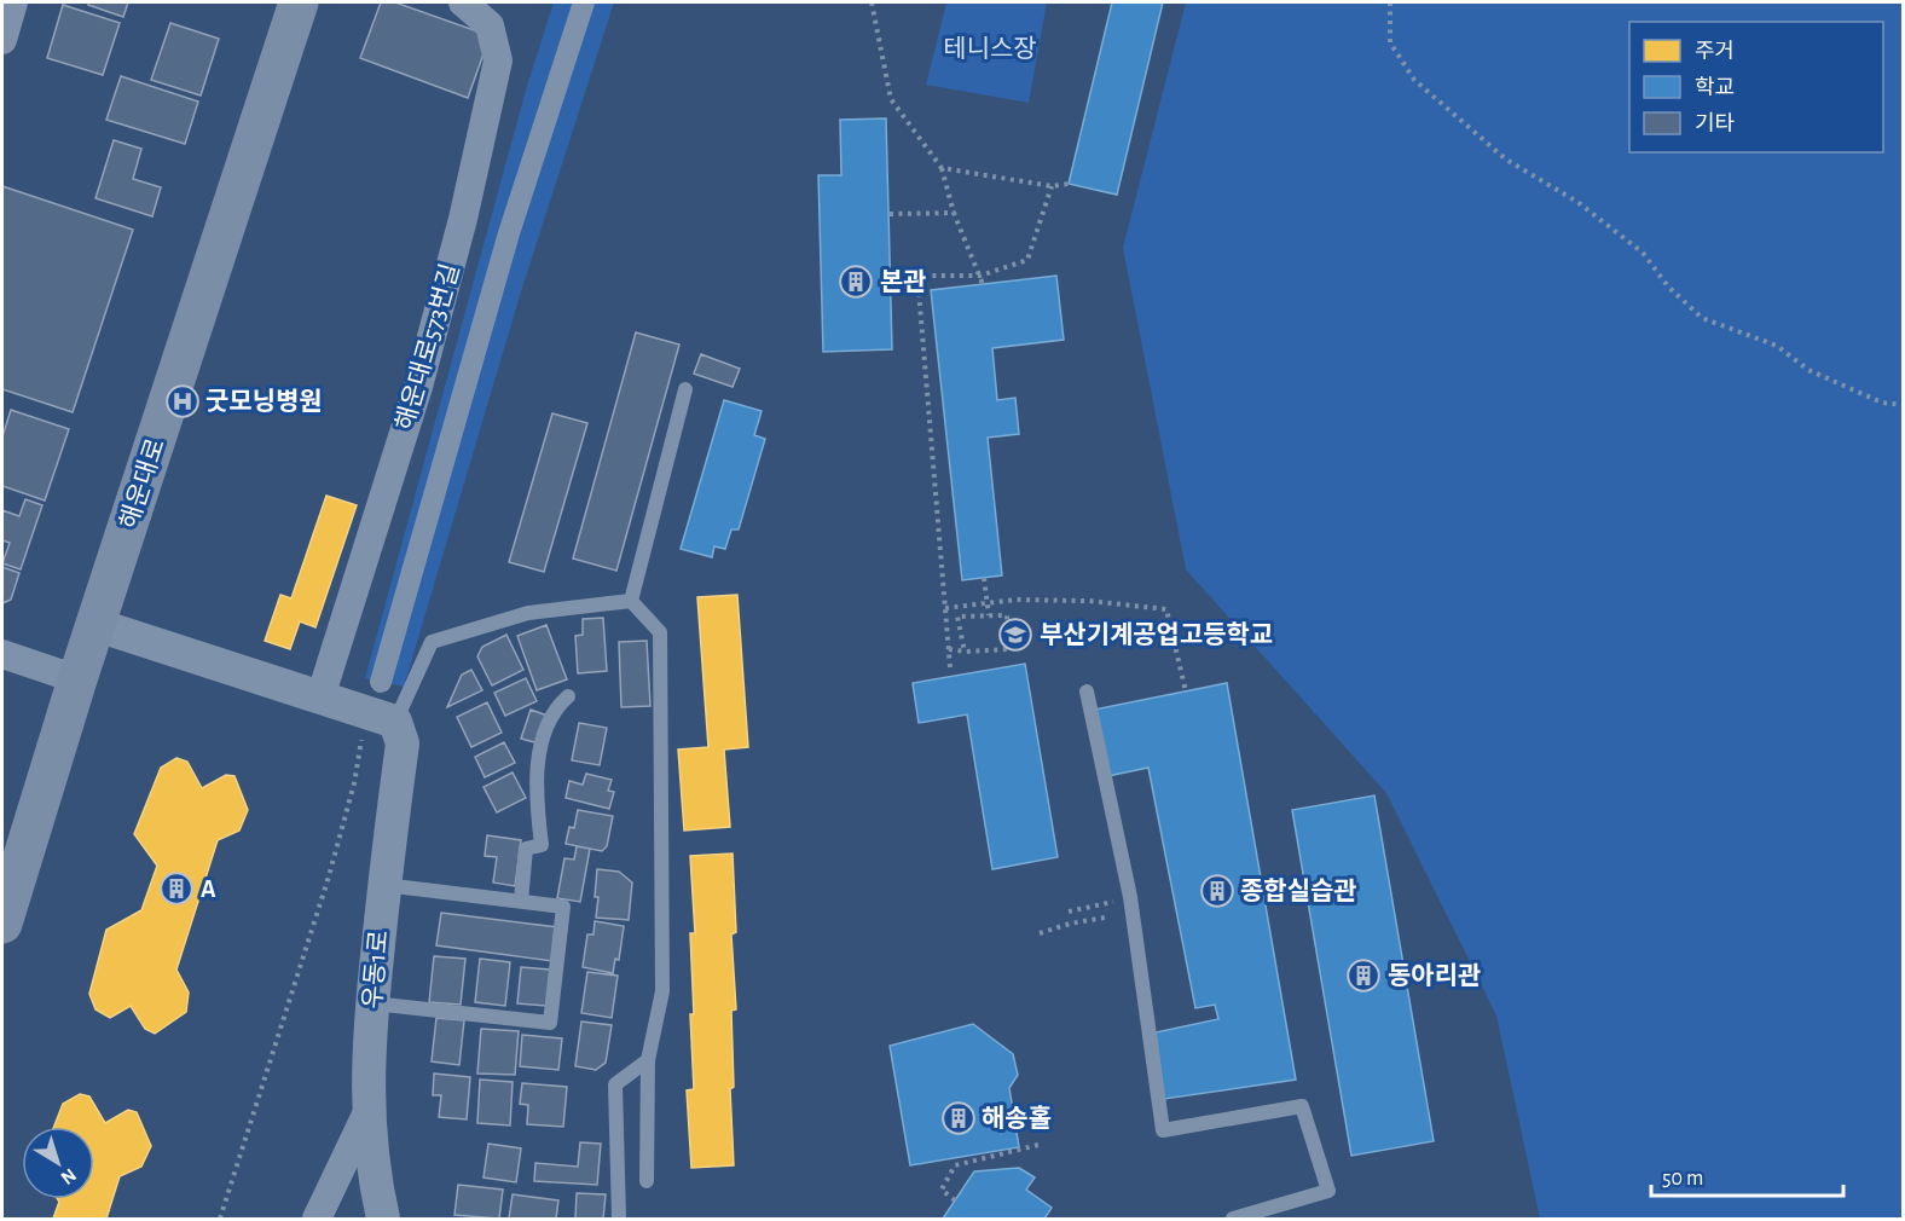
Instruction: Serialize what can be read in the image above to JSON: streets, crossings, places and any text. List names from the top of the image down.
{
  "streets": {
    "main road": ["해운대로"],
    "street": ["해운대로573번길", "우동1로"]
  },
  "parks": ["테니스장"],
  "places": {
    "building": [
      "본관",
      "A",
      "종합실습관",
      "동아리관",
      "해송홀"
    ],
    "hospital": ["굿모닝병원"],
    "school or university": ["부산기계공업고등학교"]
  },
  "legend": ["주거", "학교", "기타"],
  "scale_bar": "50 m",
  "north": "bottom right"
}
